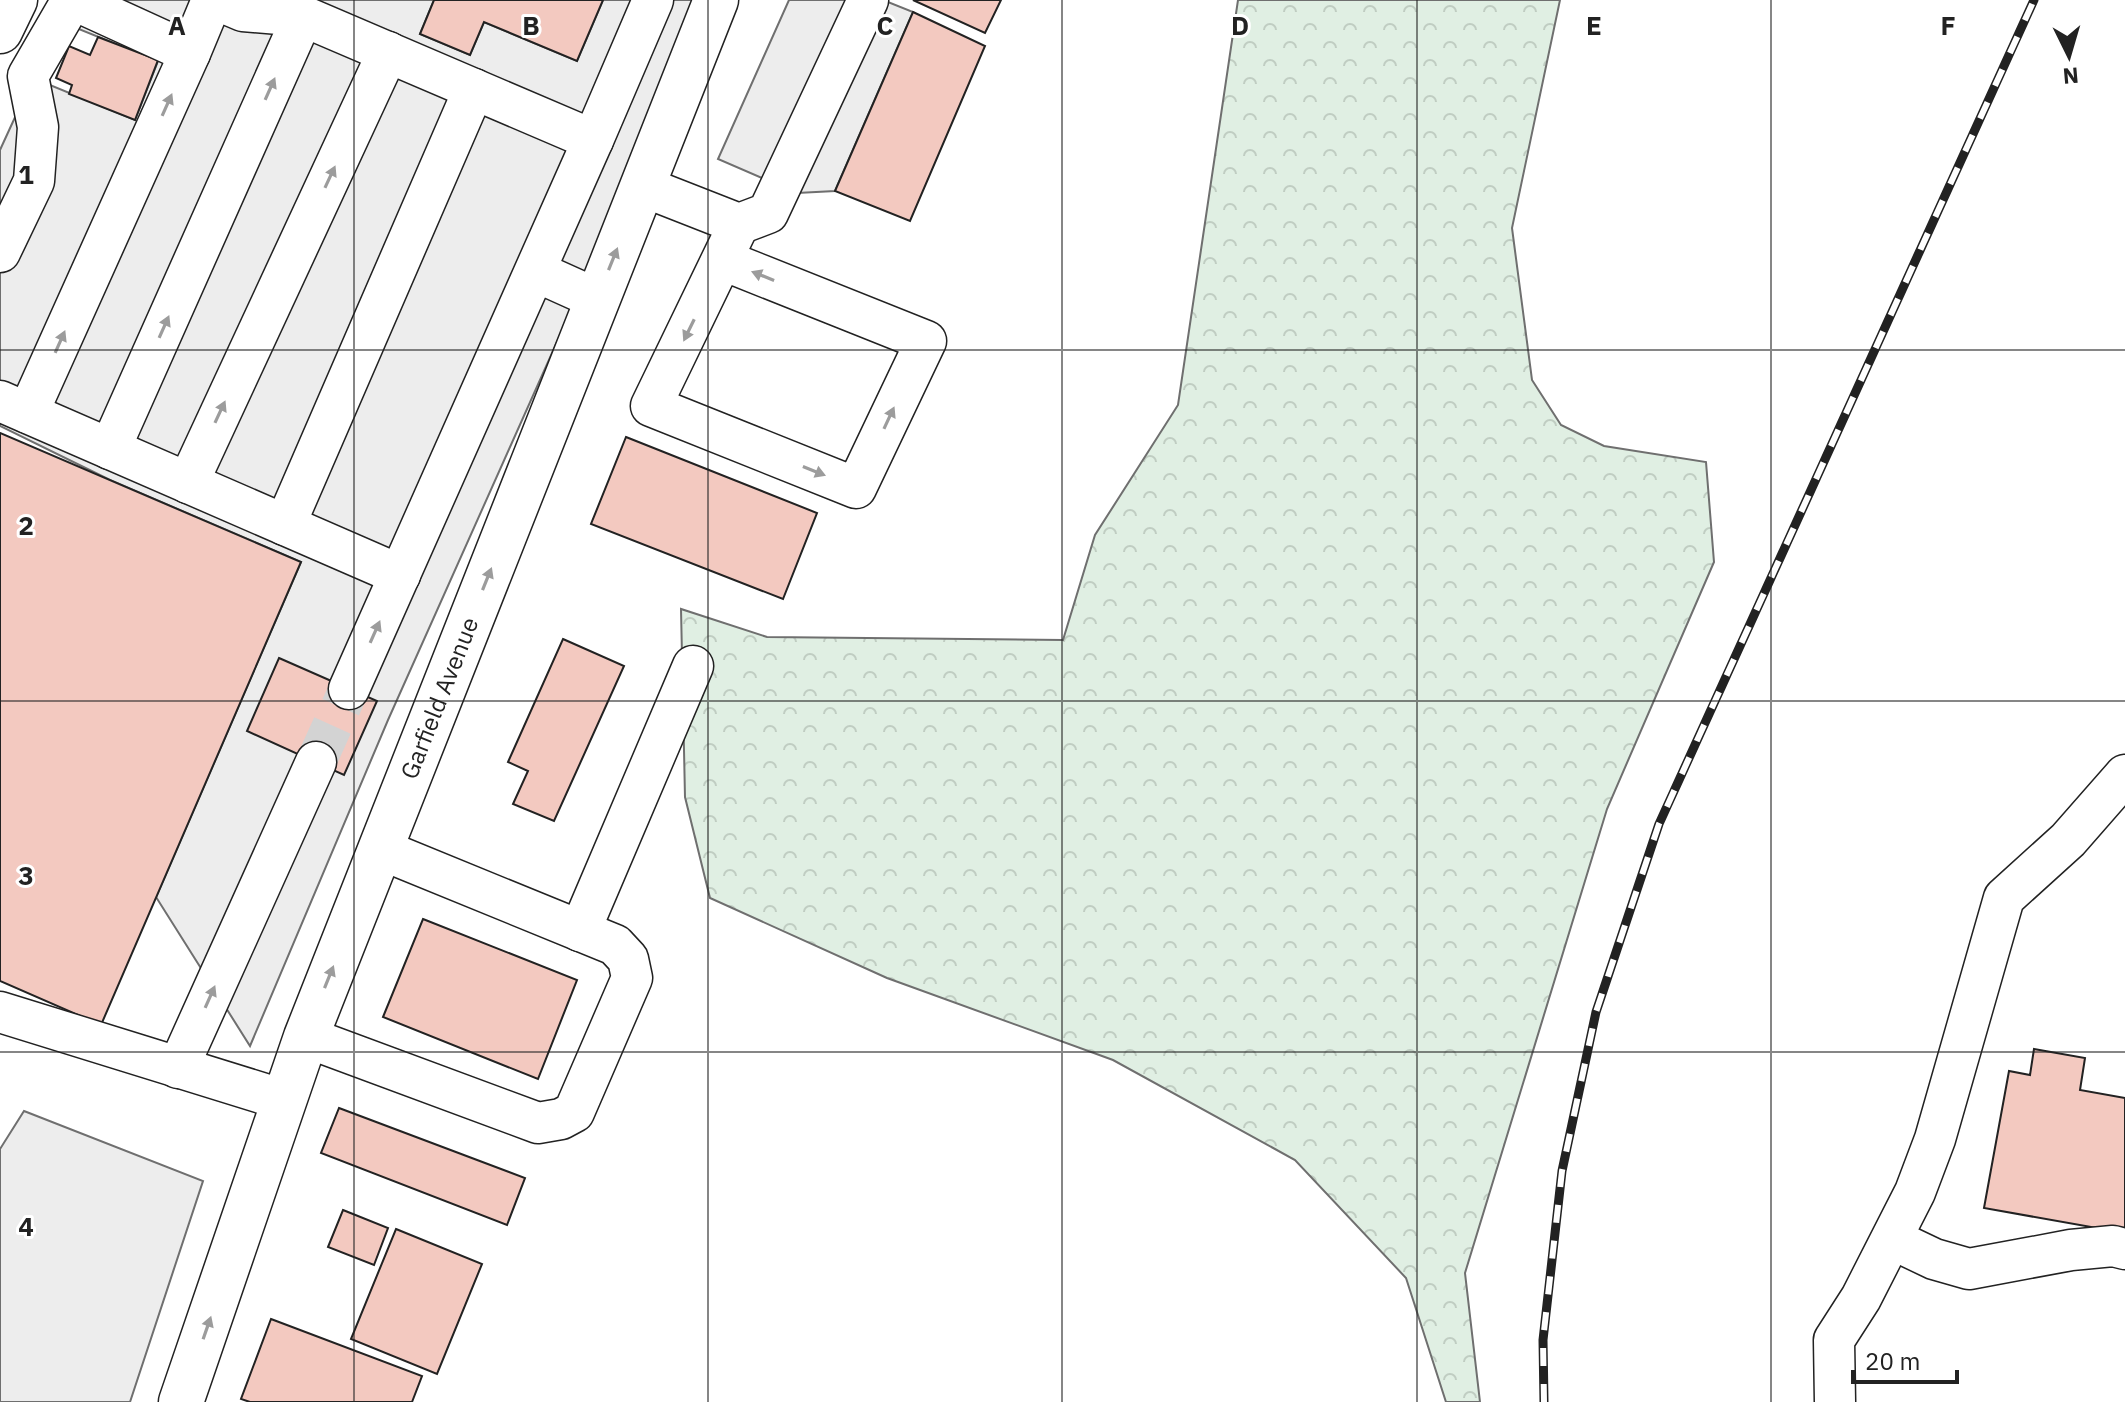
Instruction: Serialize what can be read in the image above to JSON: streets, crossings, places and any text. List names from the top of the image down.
{
  "streets": {
    "main road": ["Garfield Avenue"]
  },
  "one_way": ["Garfield Avenue"],
  "scale_bar": "20 m",
  "north": "bottom",
  "grid": {
    "columns": [
      "A",
      "B",
      "C",
      "D",
      "E",
      "F"
    ],
    "rows": [
      "1",
      "2",
      "3",
      "4"
    ]
  }
}
